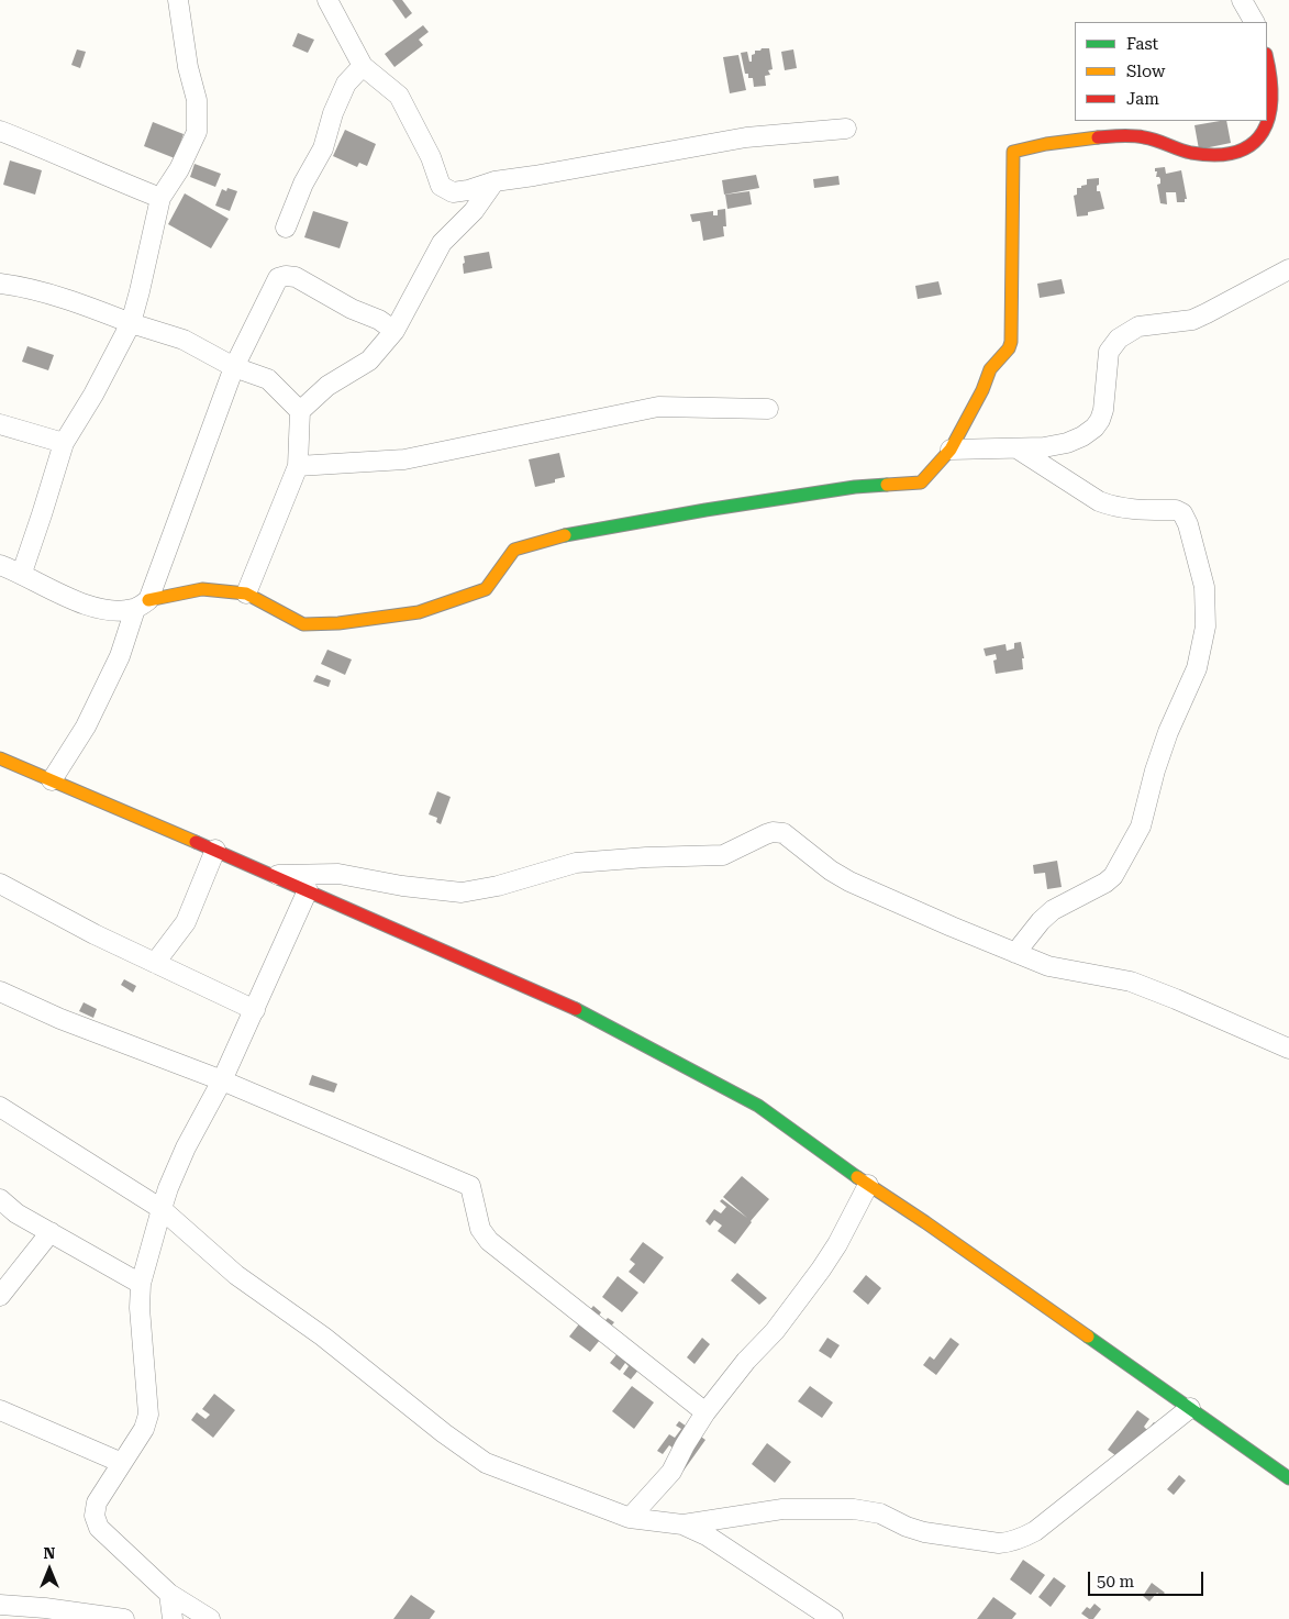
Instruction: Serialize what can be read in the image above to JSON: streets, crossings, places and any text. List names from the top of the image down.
{
  "legend": ["Fast", "Slow", "Jam"],
  "scale_bar": "50 m",
  "north": "top"
}
